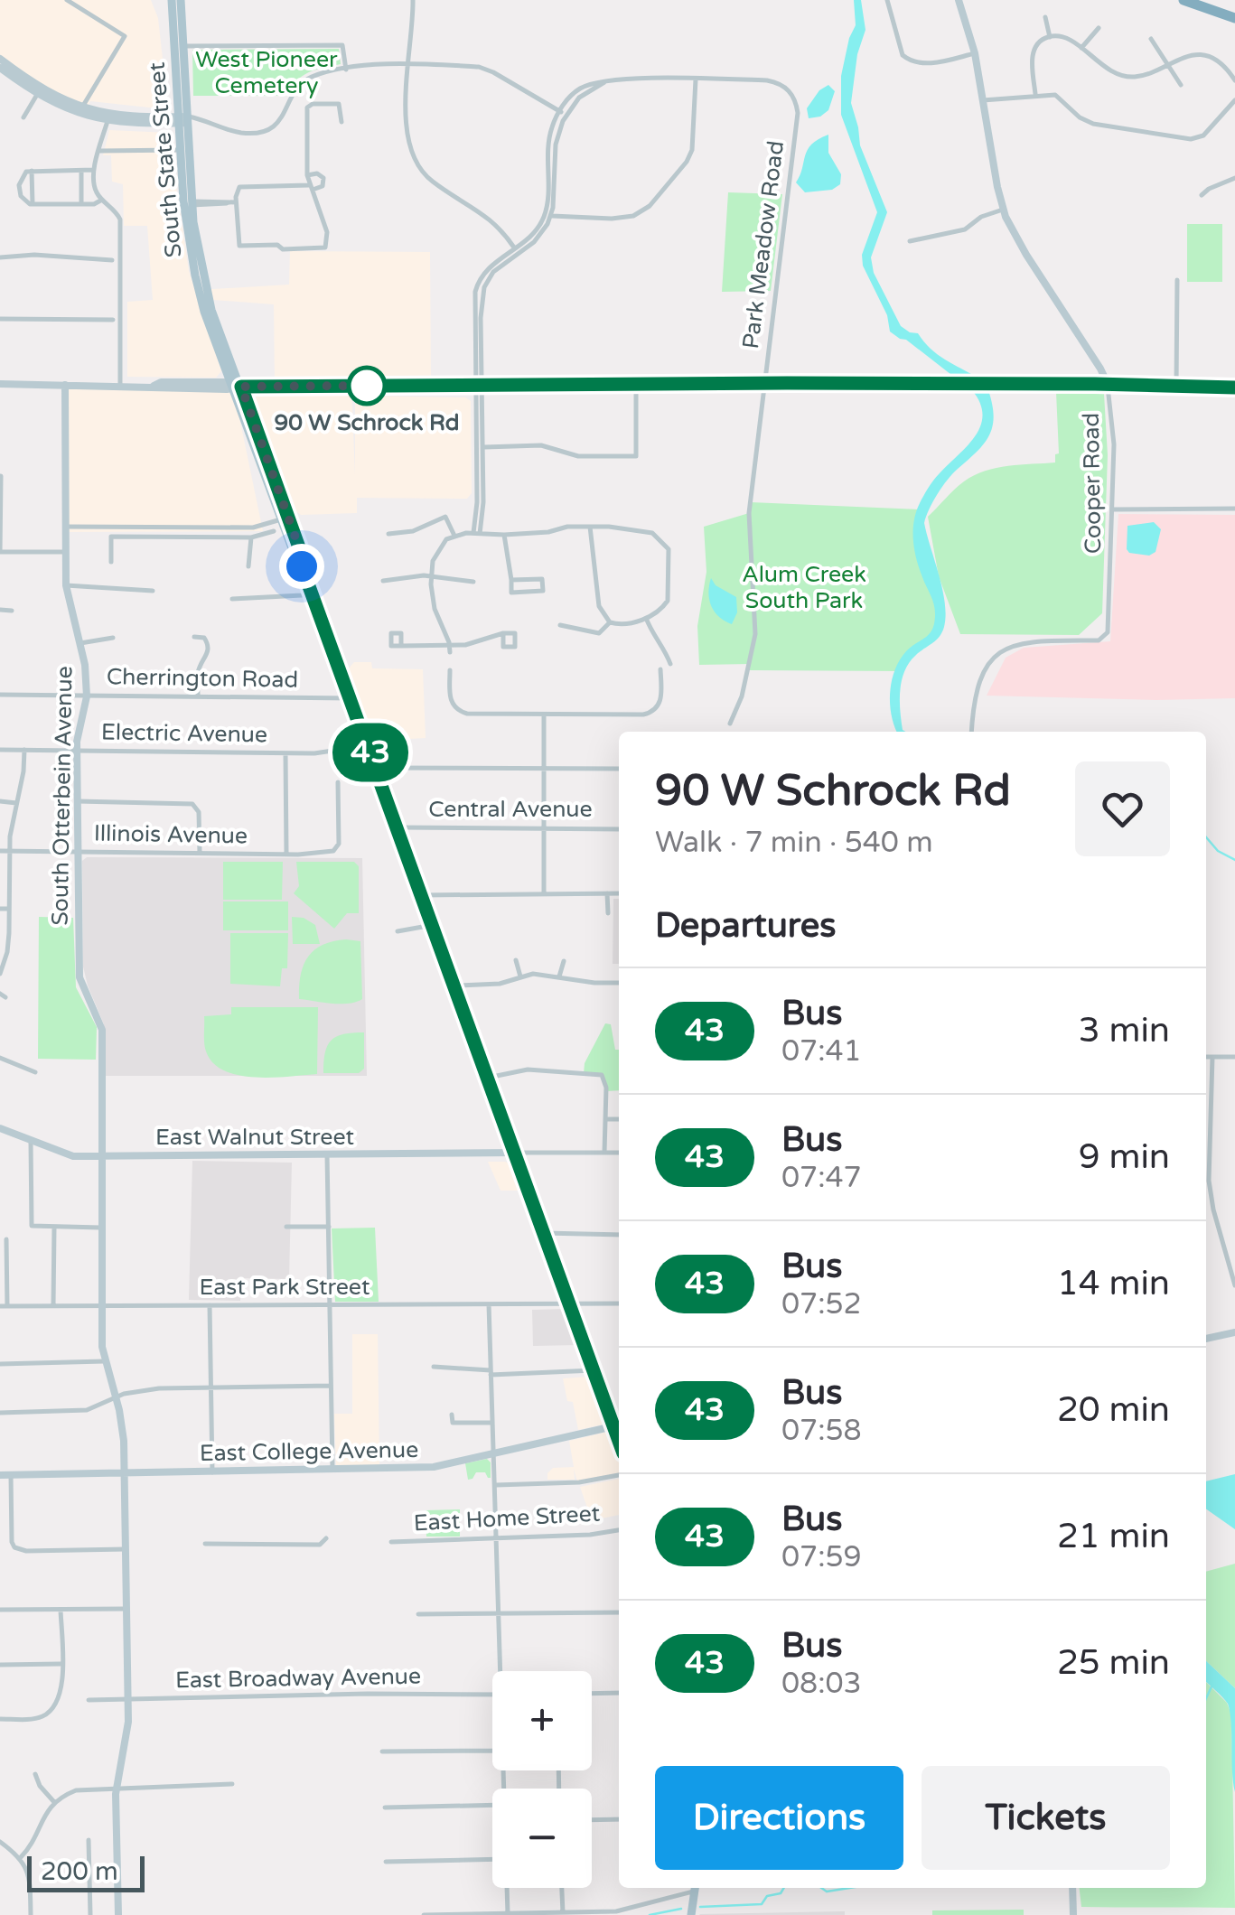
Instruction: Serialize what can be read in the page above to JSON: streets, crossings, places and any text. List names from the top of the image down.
{
  "streets": {
    "main road": ["South State Street"],
    "street": [
      "Park Meadow Road",
      "Cooper Road",
      "Cherrington Road",
      "Electric Avenue",
      "South Otterbein Avenue",
      "Central Avenue",
      "Illinois Avenue",
      "East Walnut Street",
      "East Park Street",
      "East College Avenue",
      "East Home Street",
      "East Broadway Avenue"
    ]
  },
  "crossings": [
    ["South State Street", "Cherrington Road"],
    ["South State Street", "Electric Avenue"],
    ["South State Street", "Central Avenue"],
    ["South State Street", "East Walnut Street"],
    ["South State Street", "East Park Street"],
    ["South State Street", "East College Avenue"],
    ["Cherrington Road", "South Otterbein Avenue"],
    ["Electric Avenue", "South Otterbein Avenue"],
    ["South Otterbein Avenue", "Illinois Avenue"],
    ["South Otterbein Avenue", "East Walnut Street"],
    ["South Otterbein Avenue", "East Park Street"],
    ["South Otterbein Avenue", "East College Avenue"],
    ["South Otterbein Avenue", "East Broadway Avenue"]
  ],
  "parks": ["West Pioneer Cemetery", "Alum Creek South Park"],
  "places": ["90 W Schrock Rd"],
  "lines": ["bus line 43"],
  "scale_bar": "200 m",
  "page": {
    "on_map": "43",
    "heading": [
      ["90 W Schrock Rd", "Walk · 7 min · 540 m"],
      "Departures"
    ],
    "list": [
      {
        "mark": "43",
        "name": "Bus",
        "note": "07:41",
        "value": "3 min"
      },
      {
        "mark": "43",
        "name": "Bus",
        "note": "07:47",
        "value": "9 min"
      },
      {
        "mark": "43",
        "name": "Bus",
        "note": "07:52",
        "value": "14 min"
      },
      {
        "mark": "43",
        "name": "Bus",
        "note": "07:58",
        "value": "20 min"
      },
      {
        "mark": "43",
        "name": "Bus",
        "note": "07:59",
        "value": "21 min"
      },
      {
        "mark": "43",
        "name": "Bus",
        "note": "08:03",
        "value": "25 min"
      }
    ],
    "map_buttons": ["+", "−"],
    "buttons": ["Directions", "Tickets"],
    "scale": "200 m"
  }
}
